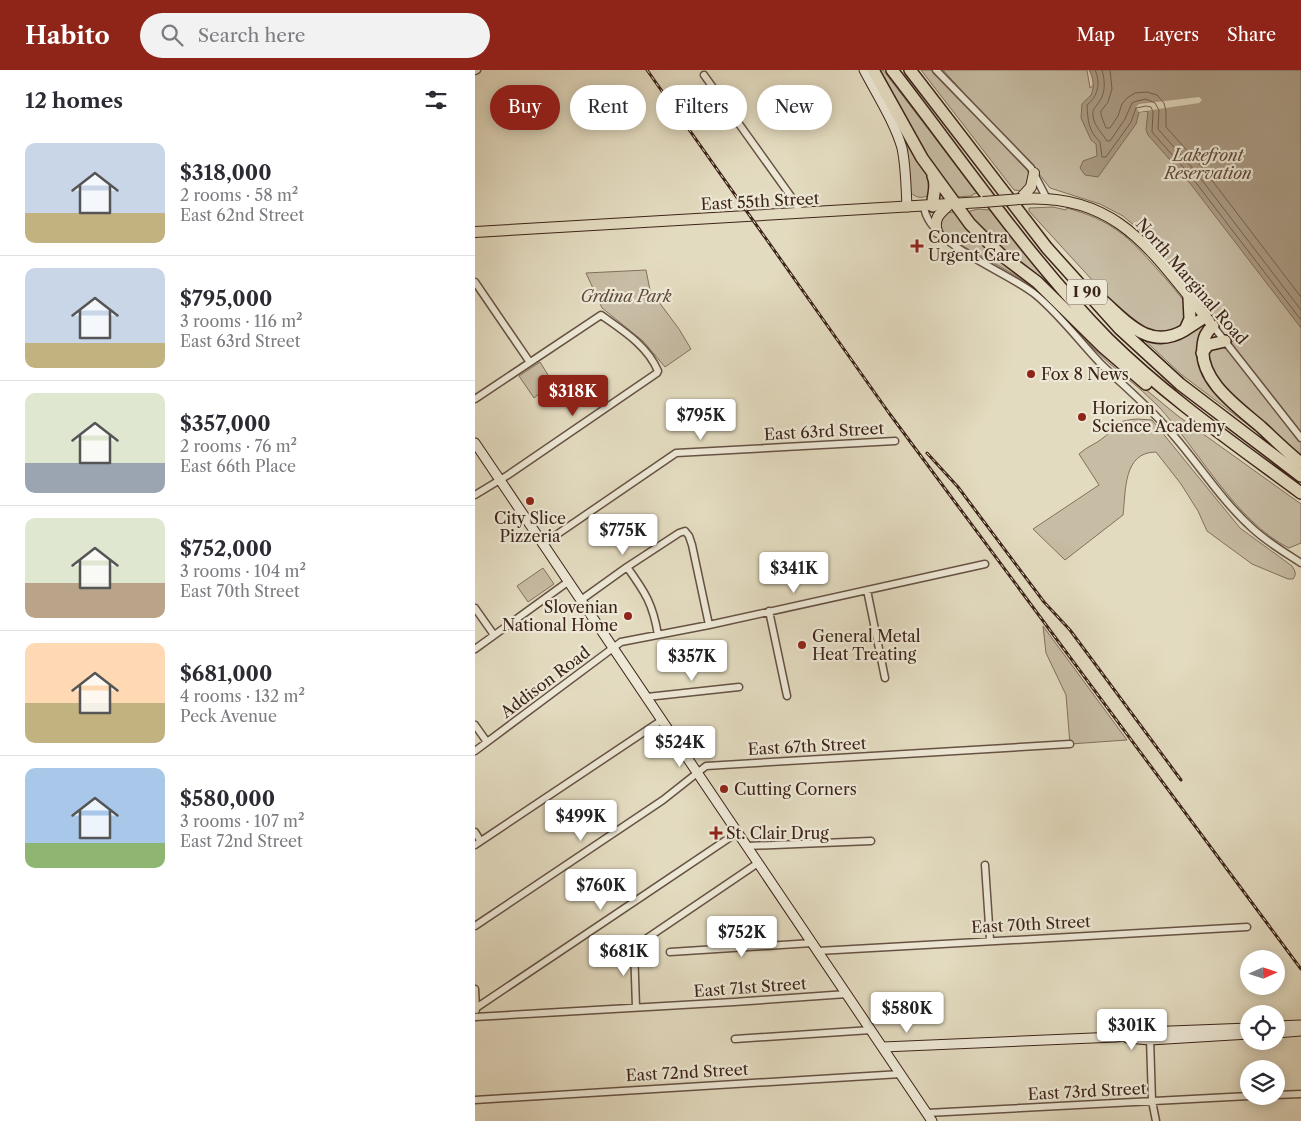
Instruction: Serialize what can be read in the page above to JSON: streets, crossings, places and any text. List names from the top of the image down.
{
  "streets": {
    "highway": ["I 90"],
    "main road": ["East 55th Street", "North Marginal Road"],
    "street": [
      "East 63rd Street",
      "Addison Road",
      "East 67th Street",
      "East 70th Street",
      "East 71st Street",
      "East 72nd Street",
      "East 73rd Street"
    ]
  },
  "crossings": [
    ["East 55th Street", "North Marginal Road"]
  ],
  "parks": ["Lakefront Reservation", "Grdina Park"],
  "places": {
    "health": ["Concentra Urgent Care", "St. Clair Drug"],
    "other": [
      "Fox 8 News",
      "Horizon Science Academy",
      "City Slice Pizzeria",
      "Slovenian National Home",
      "General Metal Heat Treating",
      "Cutting Corners"
    ]
  },
  "north": "right",
  "page": {
    "header": "Habito",
    "search": "Search here",
    "nav": ["Map", "Layers", "Share"],
    "heading": "12 homes",
    "chip": [
      "Buy",
      "Rent",
      "Filters",
      "New"
    ],
    "list": [
      {
        "name": "$318,000",
        "note": "2 rooms · 58 m² · East 62nd Street"
      },
      {
        "name": "$795,000",
        "note": "3 rooms · 116 m² · East 63rd Street"
      },
      {
        "name": "$357,000",
        "note": "2 rooms · 76 m² · East 66th Place"
      },
      {
        "name": "$752,000",
        "note": "3 rooms · 104 m² · East 70th Street"
      },
      {
        "name": "$681,000",
        "note": "4 rooms · 132 m² · Peck Avenue"
      },
      {
        "name": "$580,000",
        "note": "3 rooms · 107 m² · East 72nd Street"
      }
    ],
    "price": [
      "$318K",
      "$795K",
      "$775K",
      "$341K",
      "$357K",
      "$524K",
      "$499K",
      "$760K",
      "$752K",
      "$681K",
      "$580K",
      "$301K"
    ]
  }
}
